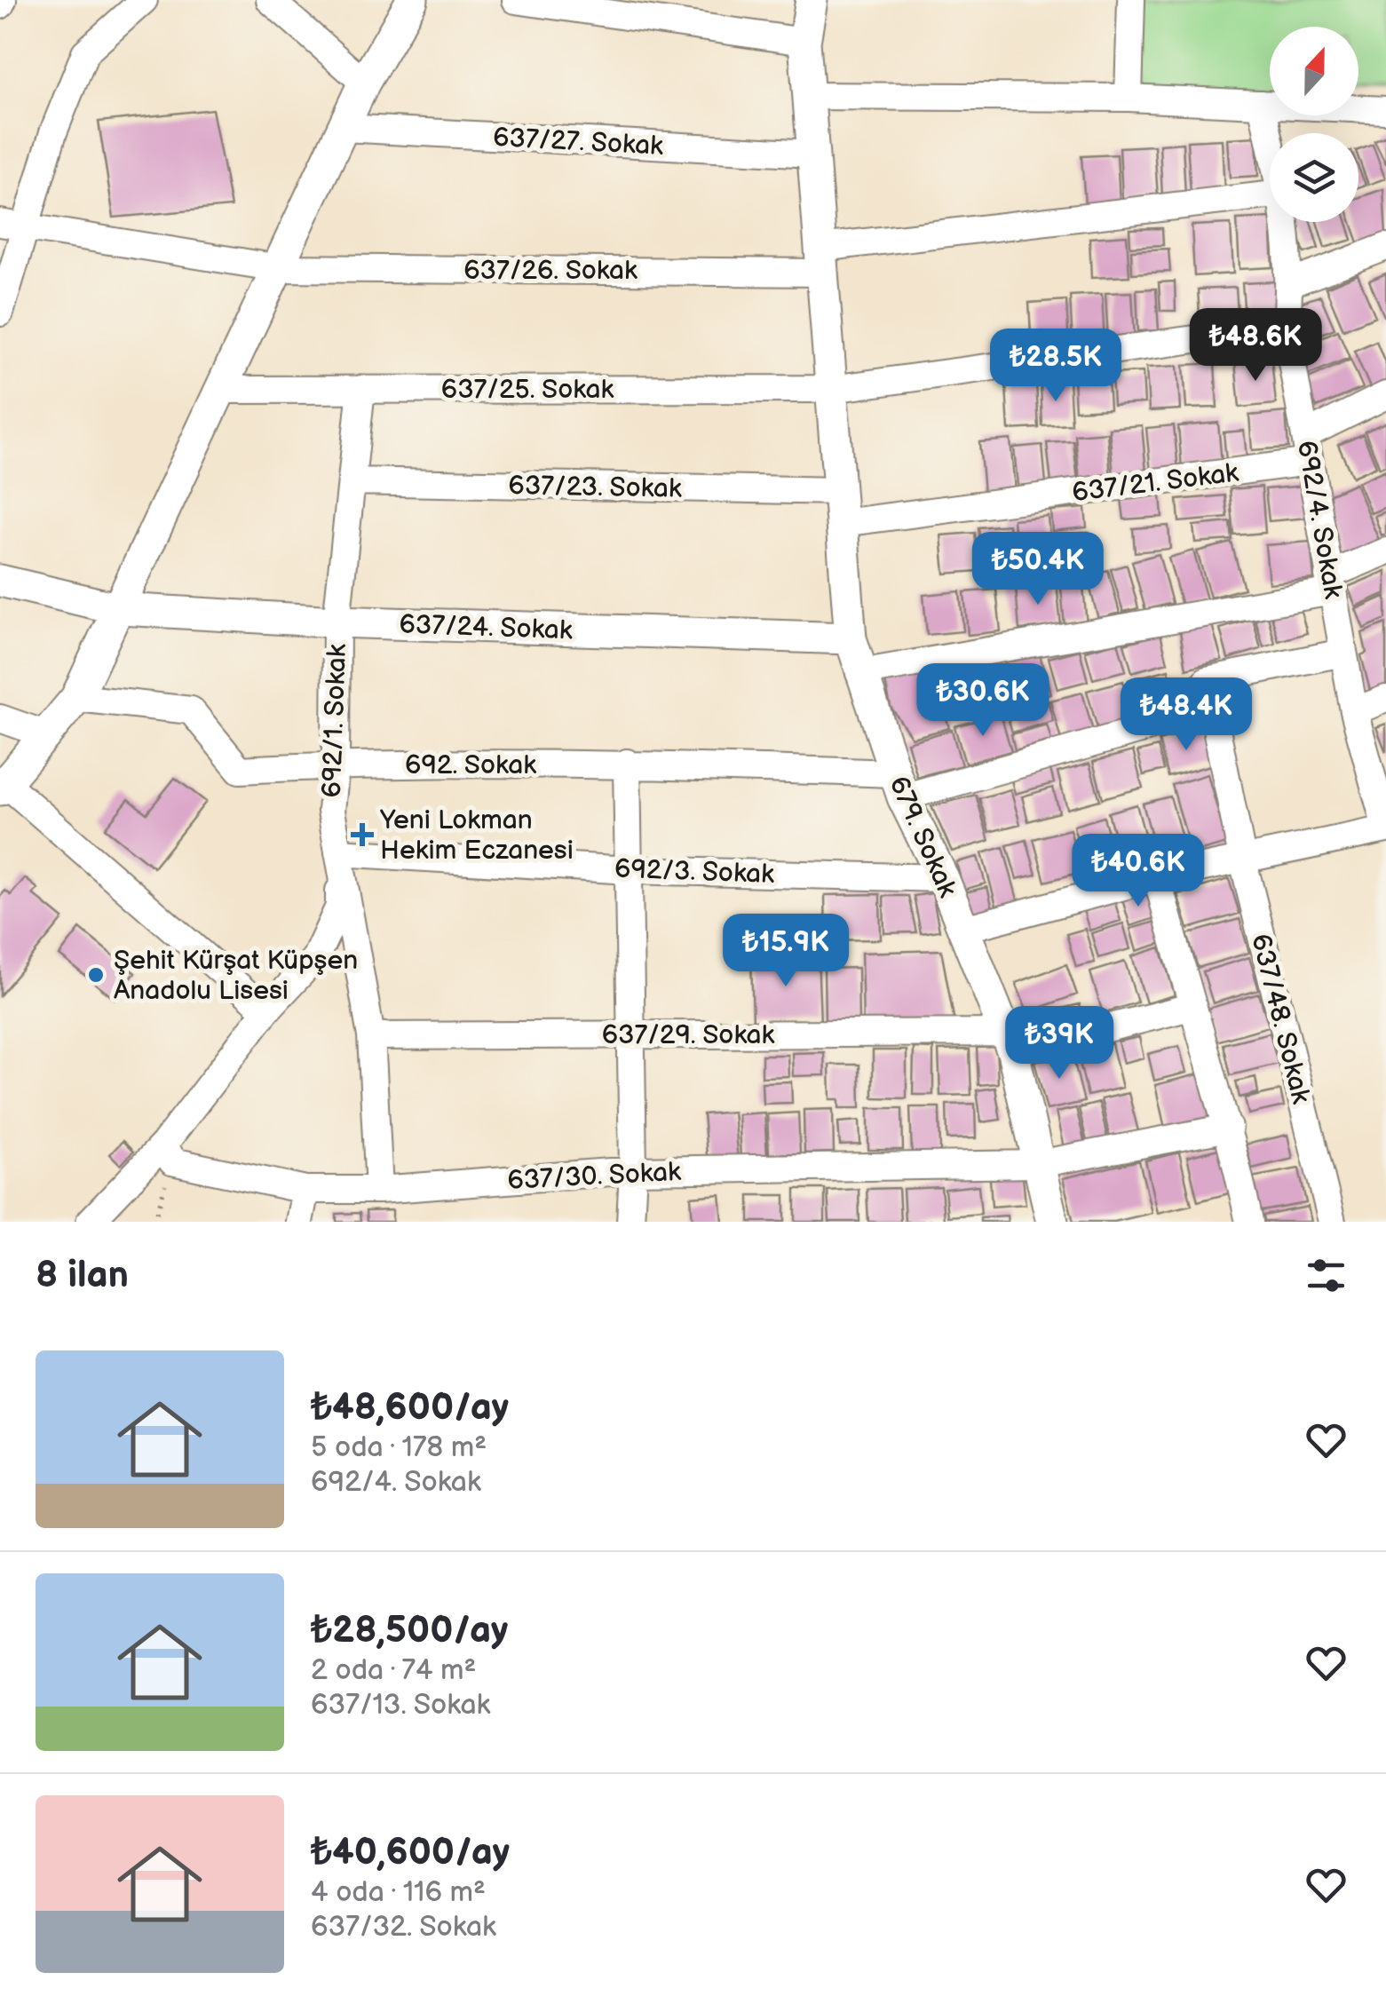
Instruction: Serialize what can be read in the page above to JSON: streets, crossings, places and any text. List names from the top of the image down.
{
  "streets": {
    "street": [
      "637/27. Sokak",
      "637/26. Sokak",
      "637/25. Sokak",
      "637/21. Sokak",
      "637/23. Sokak",
      "692/4. Sokak",
      "637/24. Sokak",
      "692/1. Sokak",
      "692. Sokak",
      "679. Sokak",
      "692/3. Sokak",
      "637/48. Sokak",
      "637/29. Sokak",
      "637/30. Sokak"
    ]
  },
  "crossings": [
    ["637/27. Sokak", "679. Sokak"],
    ["637/26. Sokak", "679. Sokak"],
    ["637/25. Sokak", "692/4. Sokak"],
    ["637/25. Sokak", "692/1. Sokak"],
    ["637/25. Sokak", "679. Sokak"],
    ["637/21. Sokak", "692/4. Sokak"],
    ["637/21. Sokak", "679. Sokak"],
    ["637/23. Sokak", "692/1. Sokak"],
    ["637/23. Sokak", "679. Sokak"],
    ["637/24. Sokak", "692/1. Sokak"],
    ["637/24. Sokak", "679. Sokak"],
    ["692/1. Sokak", "692. Sokak"],
    ["692/1. Sokak", "692/3. Sokak"],
    ["692/1. Sokak", "637/29. Sokak"],
    ["692/1. Sokak", "637/30. Sokak"],
    ["692. Sokak", "679. Sokak"],
    ["692. Sokak", "637/48. Sokak"],
    ["679. Sokak", "692/3. Sokak"],
    ["679. Sokak", "637/29. Sokak"],
    ["679. Sokak", "637/30. Sokak"]
  ],
  "places": {
    "health": ["Yeni Lokman Hekim Eczanesi"],
    "other": ["Şehit Kürşat Küpşen Anadolu Lisesi"]
  },
  "north": "top",
  "page": {
    "price": [
      "₺48.6K",
      "₺28.5K",
      "₺50.4K",
      "₺30.6K",
      "₺48.4K",
      "₺40.6K",
      "₺15.9K",
      "₺39K"
    ],
    "heading": "8 ilan",
    "list": [
      {
        "name": "₺48,600/ay",
        "note": "5 oda · 178 m² · 692/4. Sokak"
      },
      {
        "name": "₺28,500/ay",
        "note": "2 oda · 74 m² · 637/13. Sokak"
      },
      {
        "name": "₺40,600/ay",
        "note": "4 oda · 116 m² · 637/32. Sokak"
      }
    ]
  }
}
